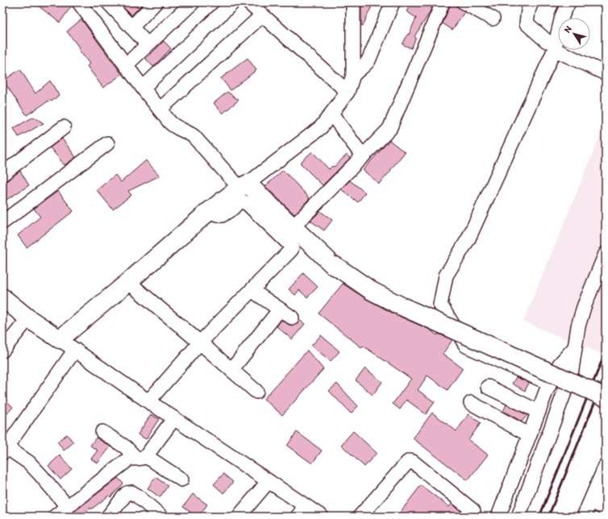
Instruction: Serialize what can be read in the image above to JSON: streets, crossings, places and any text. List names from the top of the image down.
{
  "north": "top left"
}
